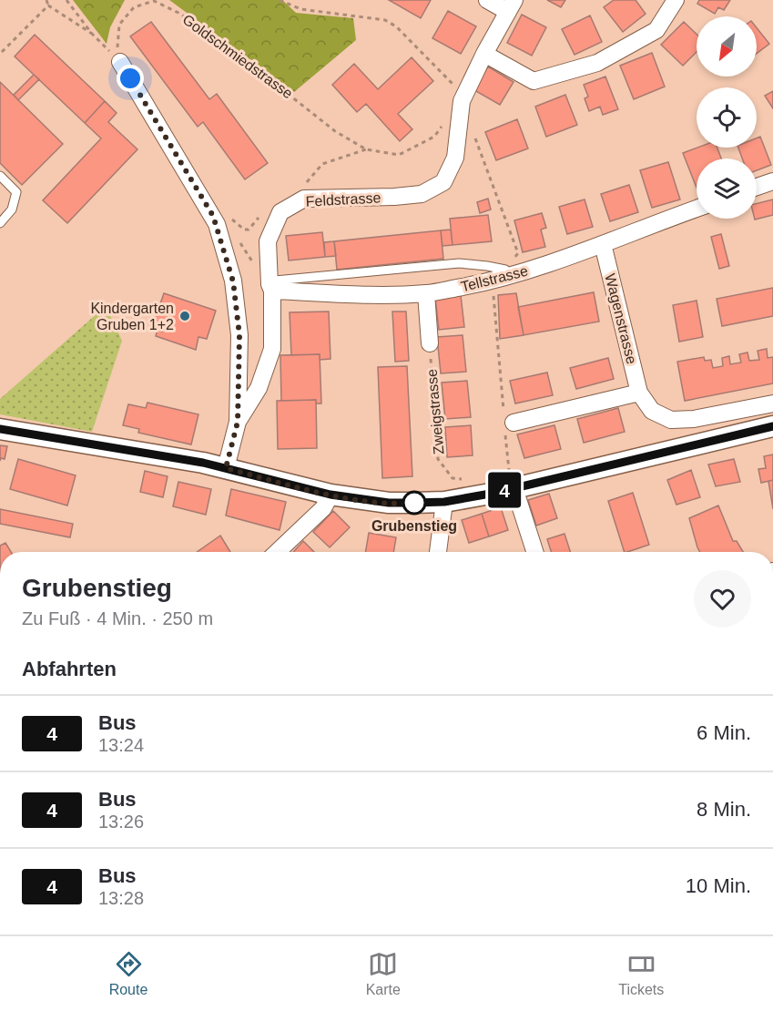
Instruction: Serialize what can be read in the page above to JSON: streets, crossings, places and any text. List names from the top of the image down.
{
  "streets": {
    "street": ["Feldstrasse", "Tellstrasse", "Wagenstrasse"],
    "path": ["Goldschmiedstrasse", "Zweigstrasse"]
  },
  "crossings": [
    ["Goldschmiedstrasse", "Feldstrasse"],
    ["Feldstrasse", "Tellstrasse"],
    ["Tellstrasse", "Wagenstrasse"]
  ],
  "places": ["Kindergarten Gruben 1+2", "Grubenstieg"],
  "lines": ["bus line 4"],
  "north": "bottom left",
  "page": {
    "on_map": "4",
    "heading": [
      ["Grubenstieg", "Zu Fuß · 4 Min. · 250 m"],
      "Abfahrten"
    ],
    "list": [
      {
        "mark": "4",
        "name": "Bus",
        "note": "13:24",
        "value": "6 Min."
      },
      {
        "mark": "4",
        "name": "Bus",
        "note": "13:26",
        "value": "8 Min."
      },
      {
        "mark": "4",
        "name": "Bus",
        "note": "13:28",
        "value": "10 Min."
      }
    ],
    "tabs": ["Route", "Karte", "Tickets"]
  }
}
